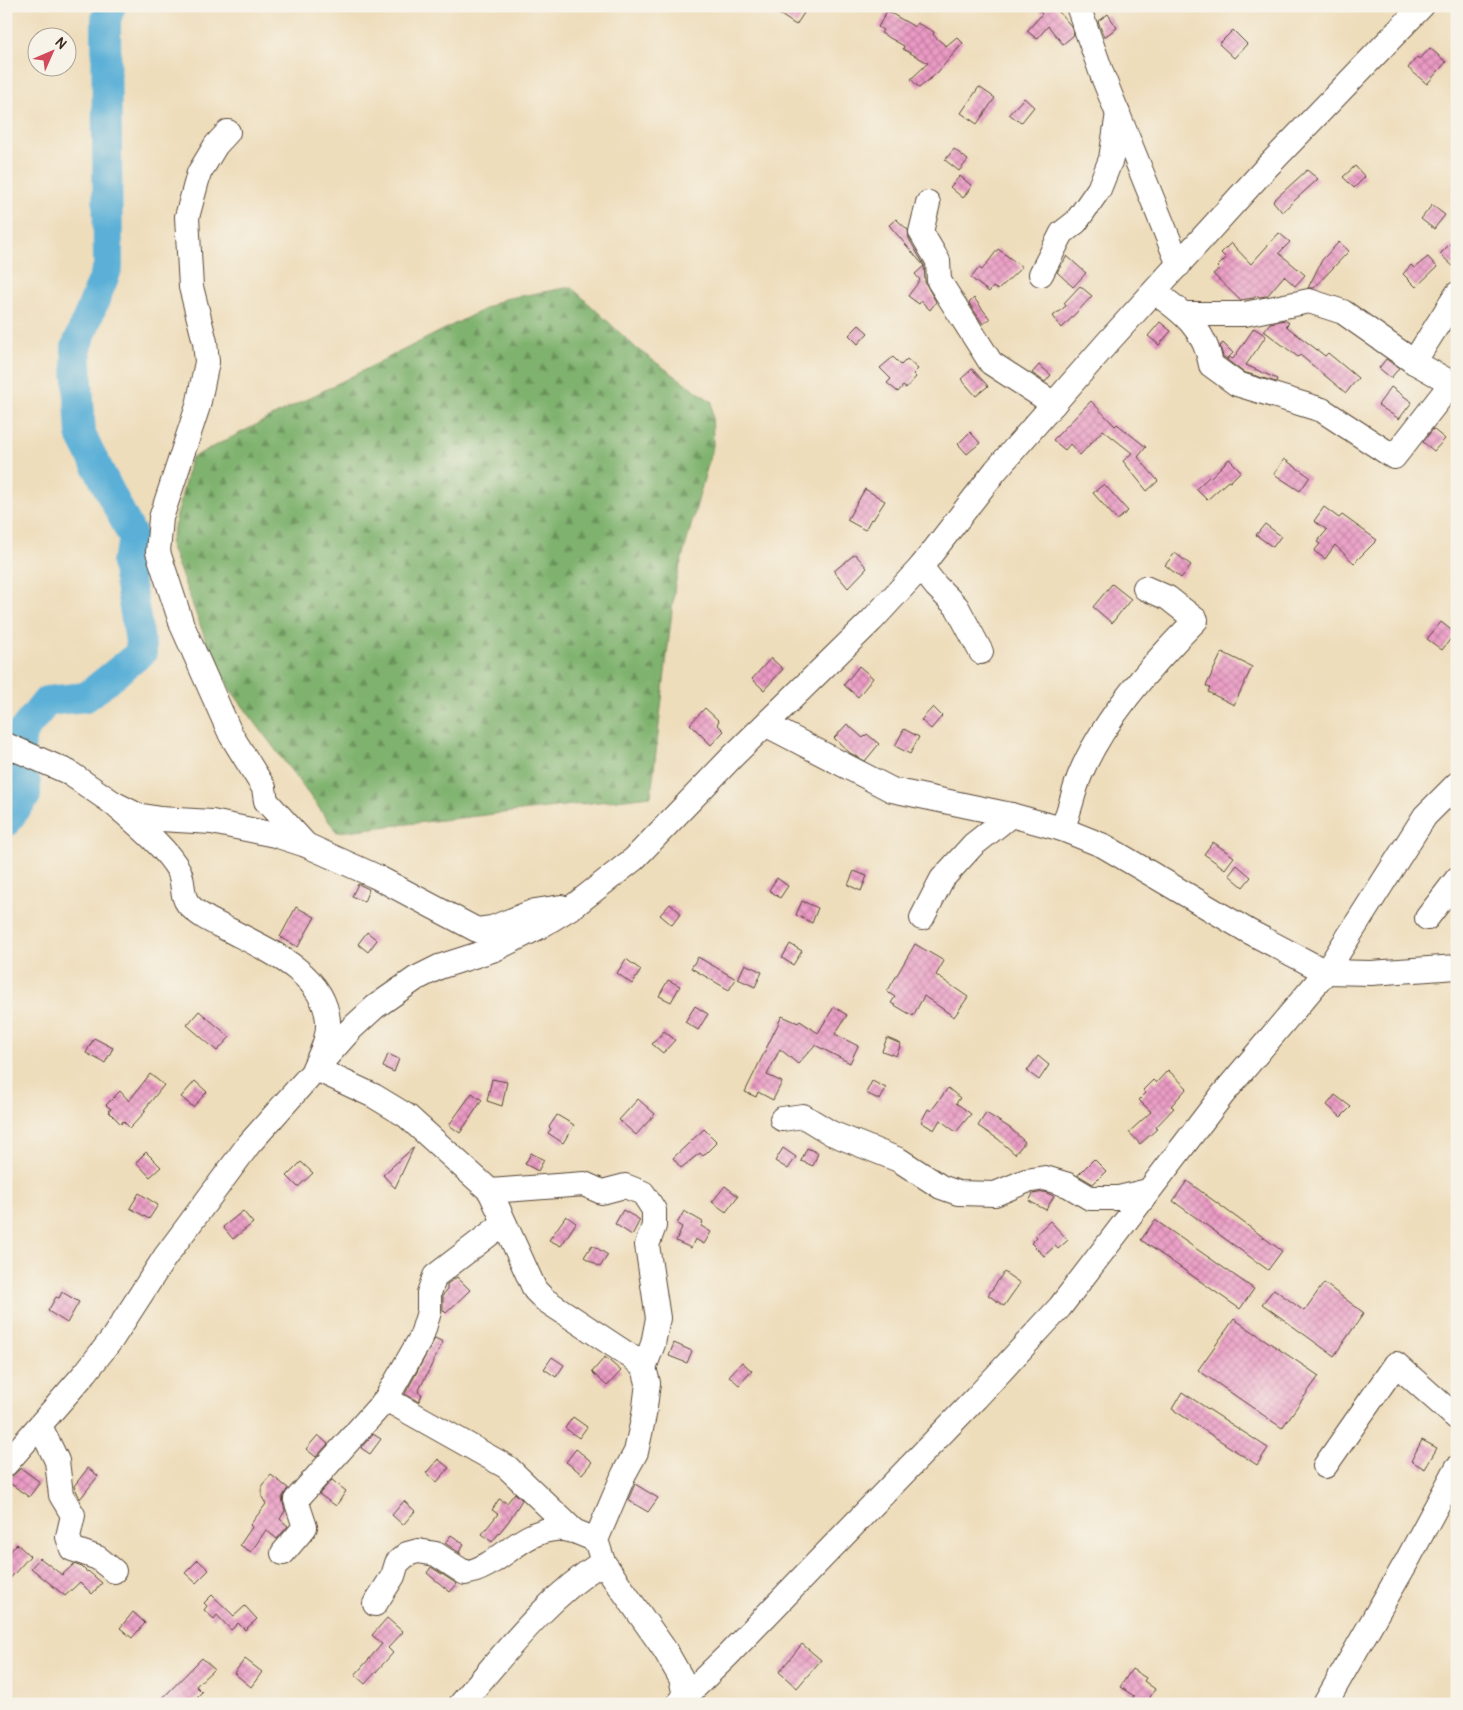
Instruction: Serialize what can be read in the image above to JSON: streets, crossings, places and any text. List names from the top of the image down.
{
  "north": "top right"
}
